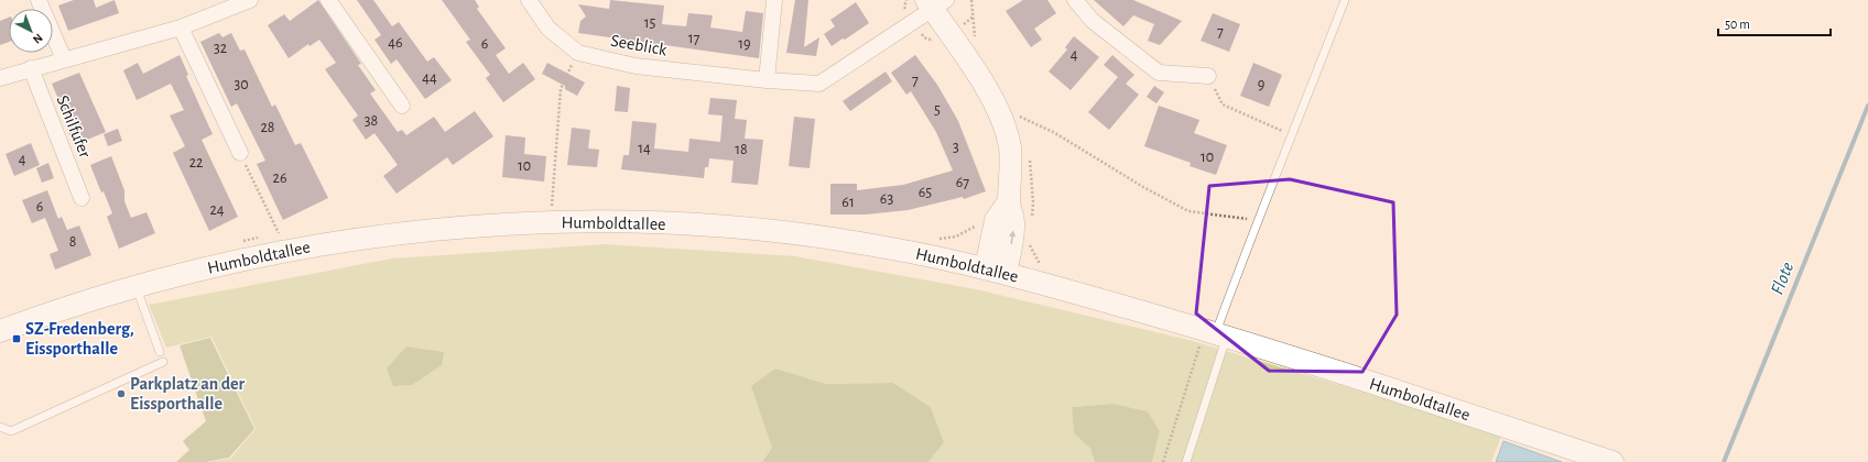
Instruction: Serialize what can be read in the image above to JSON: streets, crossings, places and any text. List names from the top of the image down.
{
  "streets": {
    "street": ["Seeblick", "Schilfufer", "Humboldtallee"]
  },
  "water": ["Flote"],
  "places": {
    "transit": ["SZ-Fredenberg, Eissporthalle"],
    "other": ["Parkplatz an der Eissporthalle"]
  },
  "house_numbers": [
    "15",
    "7",
    "17",
    "46",
    "6",
    "19",
    "32",
    "4",
    "44",
    "7",
    "30",
    "9",
    "5",
    "38",
    "28",
    "3",
    "14",
    "18",
    "10",
    "4",
    "22",
    "10",
    "26",
    "67",
    "65",
    "63",
    "61",
    "6",
    "24",
    "8"
  ],
  "scale_bar": "50 m",
  "north": "bottom right"
}
